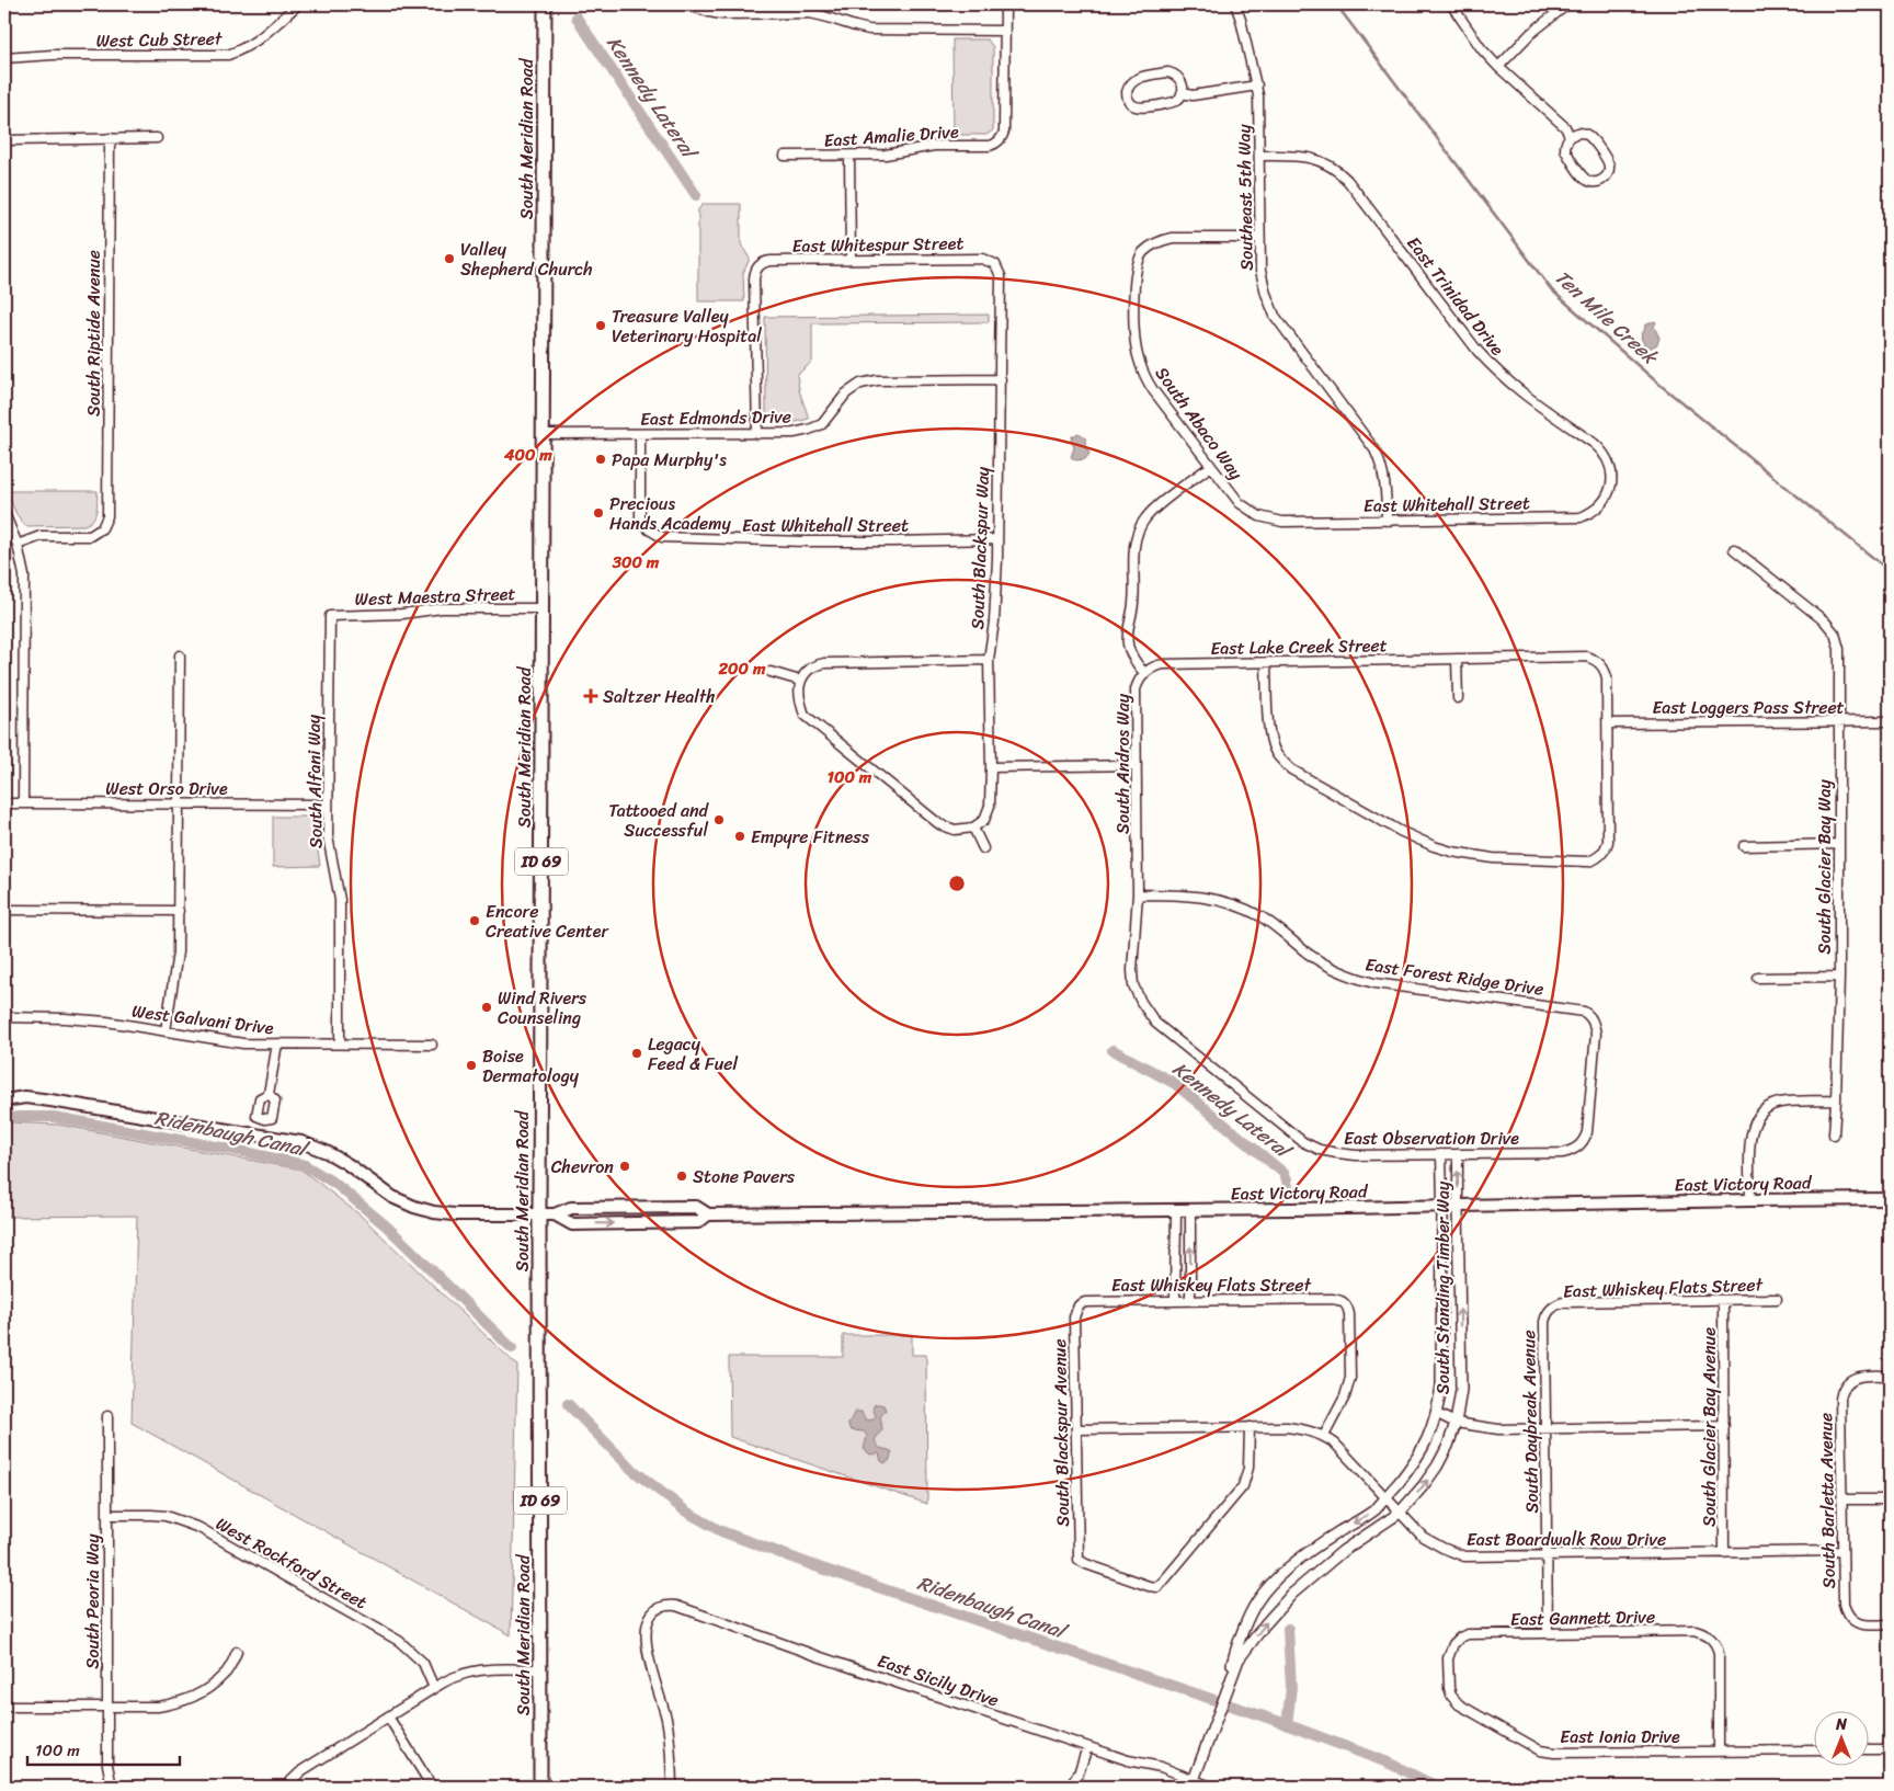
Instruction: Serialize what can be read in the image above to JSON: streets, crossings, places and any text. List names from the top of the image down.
{
  "streets": {
    "main road": ["South Meridian Road", "ID 69", "East Victory Road"],
    "street": [
      "West Cub Street",
      "East Amalie Drive",
      "Southeast 5th Way",
      "East Whitespur Street",
      "East Trinidad Drive",
      "South Riptide Avenue",
      "East Edmonds Drive",
      "South Abaco Way",
      "East Whitehall Street",
      "South Blackspur Way",
      "West Maestra Street",
      "East Lake Creek Street",
      "East Loggers Pass Street",
      "South Andros Way",
      "South Alfani Way",
      "West Orso Drive",
      "South Glacier Bay Way",
      "East Forest Ridge Drive",
      "West Galvani Drive",
      "East Observation Drive",
      "East Whiskey Flats Street",
      "South Standing Timber Way",
      "South Daybreak Avenue",
      "South Glacier Bay Avenue",
      "South Blackspur Avenue",
      "South Barletta Avenue",
      "East Boardwalk Row Drive",
      "West Rockford Street",
      "South Peoria Way",
      "East Gannett Drive",
      "East Sicily Drive",
      "East Ionia Drive"
    ]
  },
  "crossings": [
    ["South Meridian Road", "East Edmonds Drive"],
    ["South Meridian Road", "West Maestra Street"],
    ["South Meridian Road", "East Victory Road"],
    ["Southeast 5th Way", "East Trinidad Drive"],
    ["Southeast 5th Way", "South Abaco Way"],
    ["Southeast 5th Way", "East Whitehall Street"],
    ["East Whitespur Street", "East Edmonds Drive"],
    ["East Whitespur Street", "South Blackspur Way"],
    ["East Trinidad Drive", "East Whitehall Street"],
    ["East Edmonds Drive", "East Whitehall Street"],
    ["East Edmonds Drive", "South Blackspur Way"],
    ["South Abaco Way", "East Whitehall Street"],
    ["South Abaco Way", "South Andros Way"],
    ["East Whitehall Street", "South Blackspur Way"],
    ["West Maestra Street", "South Alfani Way"],
    ["East Lake Creek Street", "East Loggers Pass Street"],
    ["East Lake Creek Street", "South Andros Way"],
    ["East Loggers Pass Street", "South Glacier Bay Way"],
    ["South Andros Way", "East Forest Ridge Drive"],
    ["South Andros Way", "East Observation Drive"],
    ["South Alfani Way", "West Orso Drive"],
    ["South Alfani Way", "West Galvani Drive"],
    ["East Forest Ridge Drive", "East Observation Drive"],
    ["East Observation Drive", "South Standing Timber Way"],
    ["East Victory Road", "South Standing Timber Way"],
    ["East Whiskey Flats Street", "South Daybreak Avenue"],
    ["East Whiskey Flats Street", "South Glacier Bay Avenue"],
    ["East Whiskey Flats Street", "South Blackspur Avenue"],
    ["East Whiskey Flats Street", "East Boardwalk Row Drive"],
    ["South Standing Timber Way", "East Boardwalk Row Drive"],
    ["South Standing Timber Way", "East Sicily Drive"],
    ["South Daybreak Avenue", "East Boardwalk Row Drive"],
    ["South Daybreak Avenue", "East Gannett Drive"],
    ["South Glacier Bay Avenue", "East Boardwalk Row Drive"],
    ["South Blackspur Avenue", "East Boardwalk Row Drive"],
    ["South Barletta Avenue", "East Boardwalk Row Drive"],
    ["West Rockford Street", "South Peoria Way"],
    ["East Gannett Drive", "East Ionia Drive"]
  ],
  "water": ["Kennedy Lateral", "Ten Mile Creek", "Ridenbaugh Canal"],
  "places": {
    "other": [
      "Valley Shepherd Church",
      "Treasure Valley Veterinary Hospital",
      "Papa Murphy's",
      "Precious Hands Academy",
      "Tattooed and Successful",
      "Empyre Fitness",
      "Encore Creative Center",
      "Wind Rivers Counseling",
      "Legacy Feed & Fuel",
      "Boise Dermatology",
      "Chevron",
      "Stone Pavers"
    ],
    "health": ["Saltzer Health"]
  },
  "scale_bar": "100 m",
  "north": "top",
  "rings": [
    "400 m",
    "300 m",
    "200 m",
    "100 m"
  ]
}
